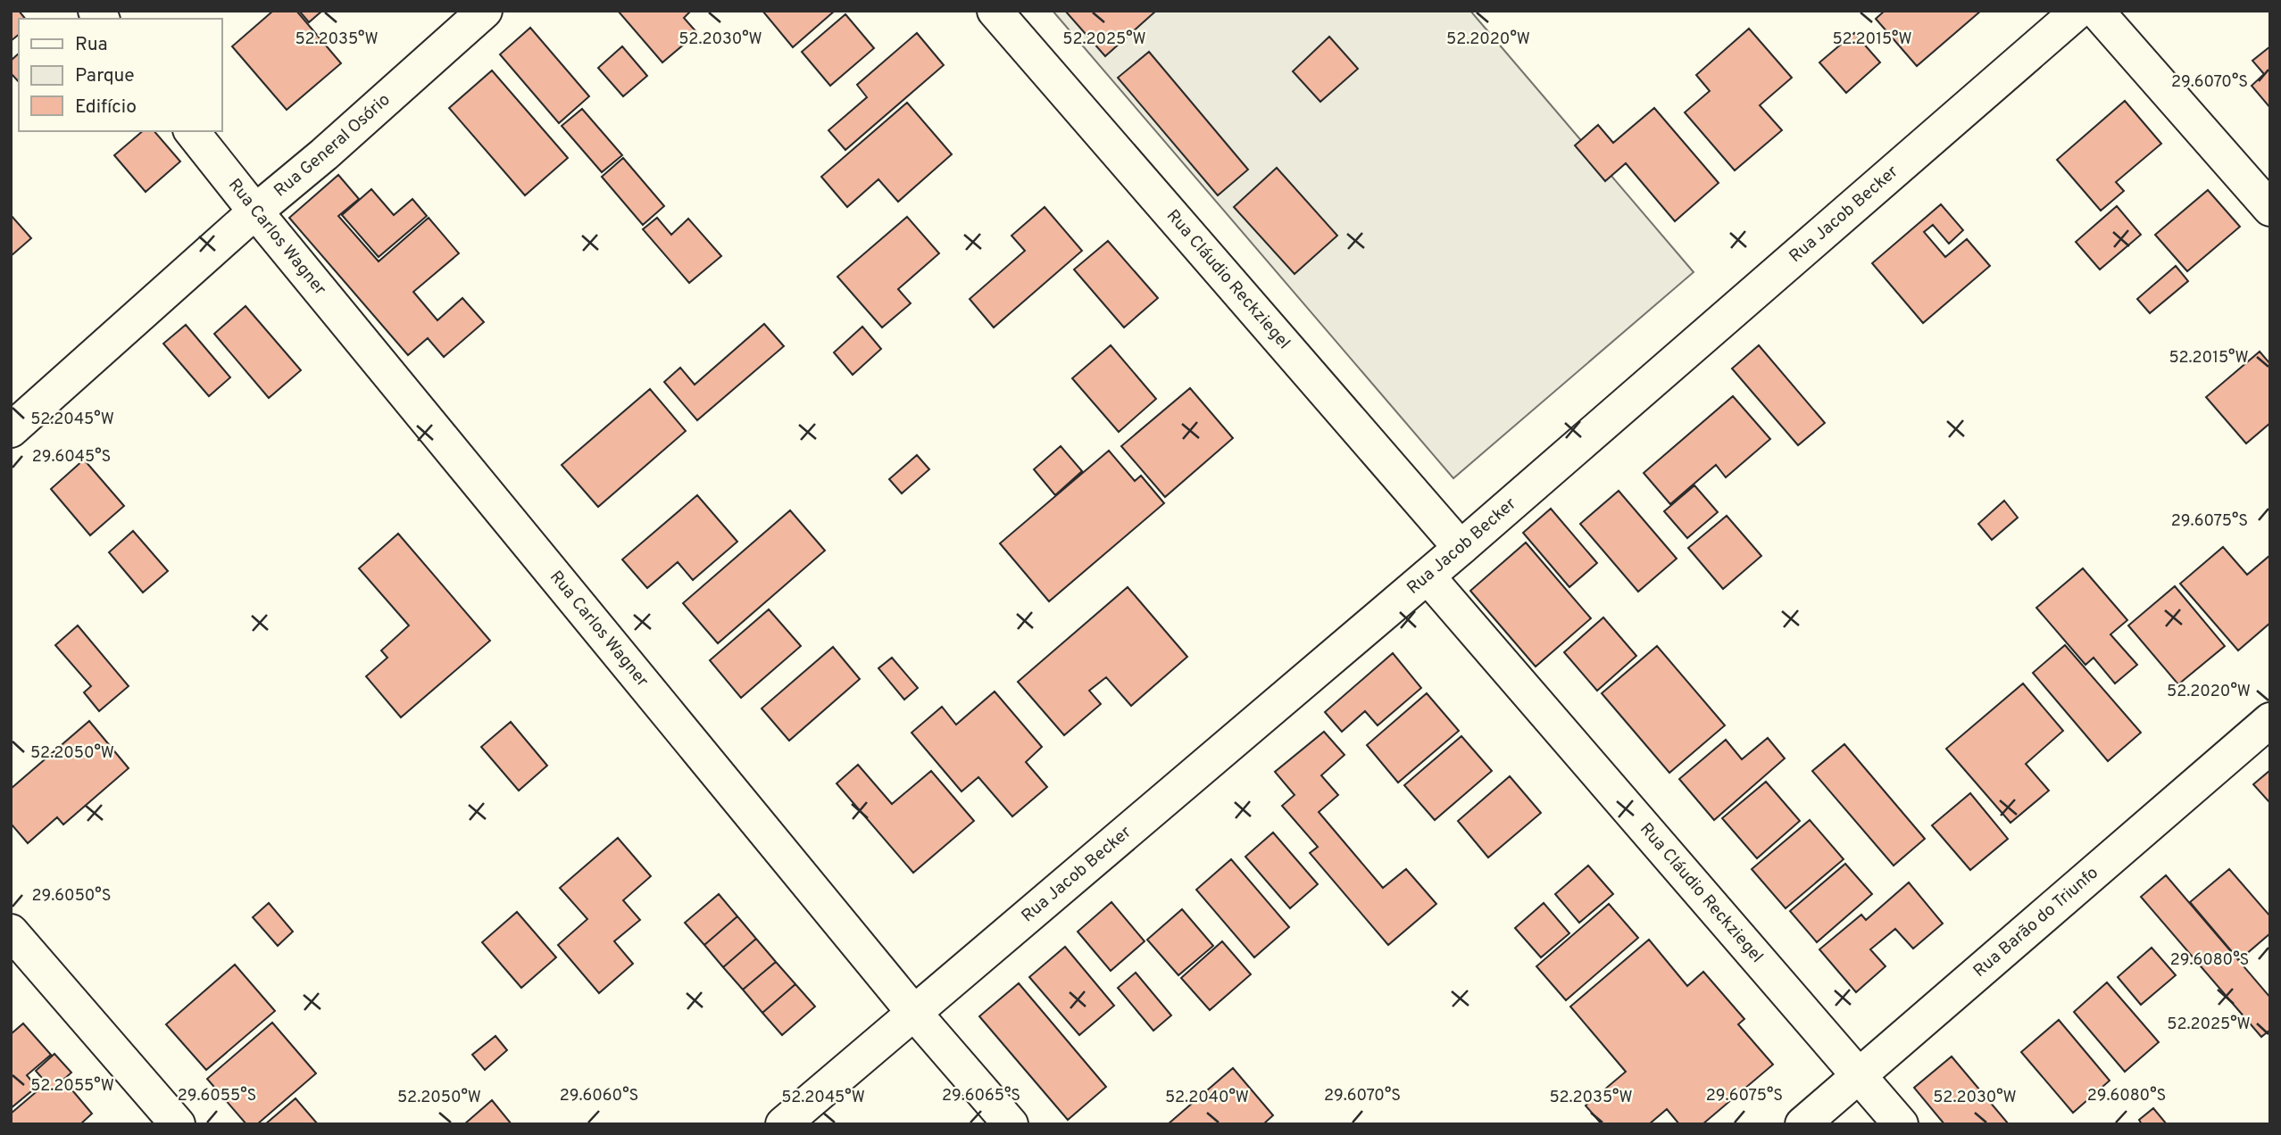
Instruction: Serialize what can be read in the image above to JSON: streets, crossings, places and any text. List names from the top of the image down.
{
  "streets": {
    "street": [
      "Rua General Osório",
      "Rua Jacob Becker",
      "Rua Carlos Wagner",
      "Rua Cláudio Reckziegel",
      "Rua Barão do Triunfo"
    ]
  },
  "crossings": [
    ["Rua General Osório", "Rua Carlos Wagner"],
    ["Rua Jacob Becker", "Rua Carlos Wagner"],
    ["Rua Jacob Becker", "Rua Cláudio Reckziegel"],
    ["Rua Cláudio Reckziegel", "Rua Barão do Triunfo"]
  ],
  "legend": ["Rua", "Parque", "Edifício"],
  "coordinates": [
    "52.2020°W",
    "52.2035°W",
    "52.2030°W",
    "52.2025°W",
    "52.2015°W",
    "29.6070°S",
    "52.2045°W",
    "29.6045°S",
    "29.6075°S",
    "52.2050°W",
    "29.6050°S",
    "29.6080°S",
    "52.2055°W",
    "29.6055°S",
    "29.6060°S",
    "29.6065°S",
    "52.2040°W"
  ]
}
